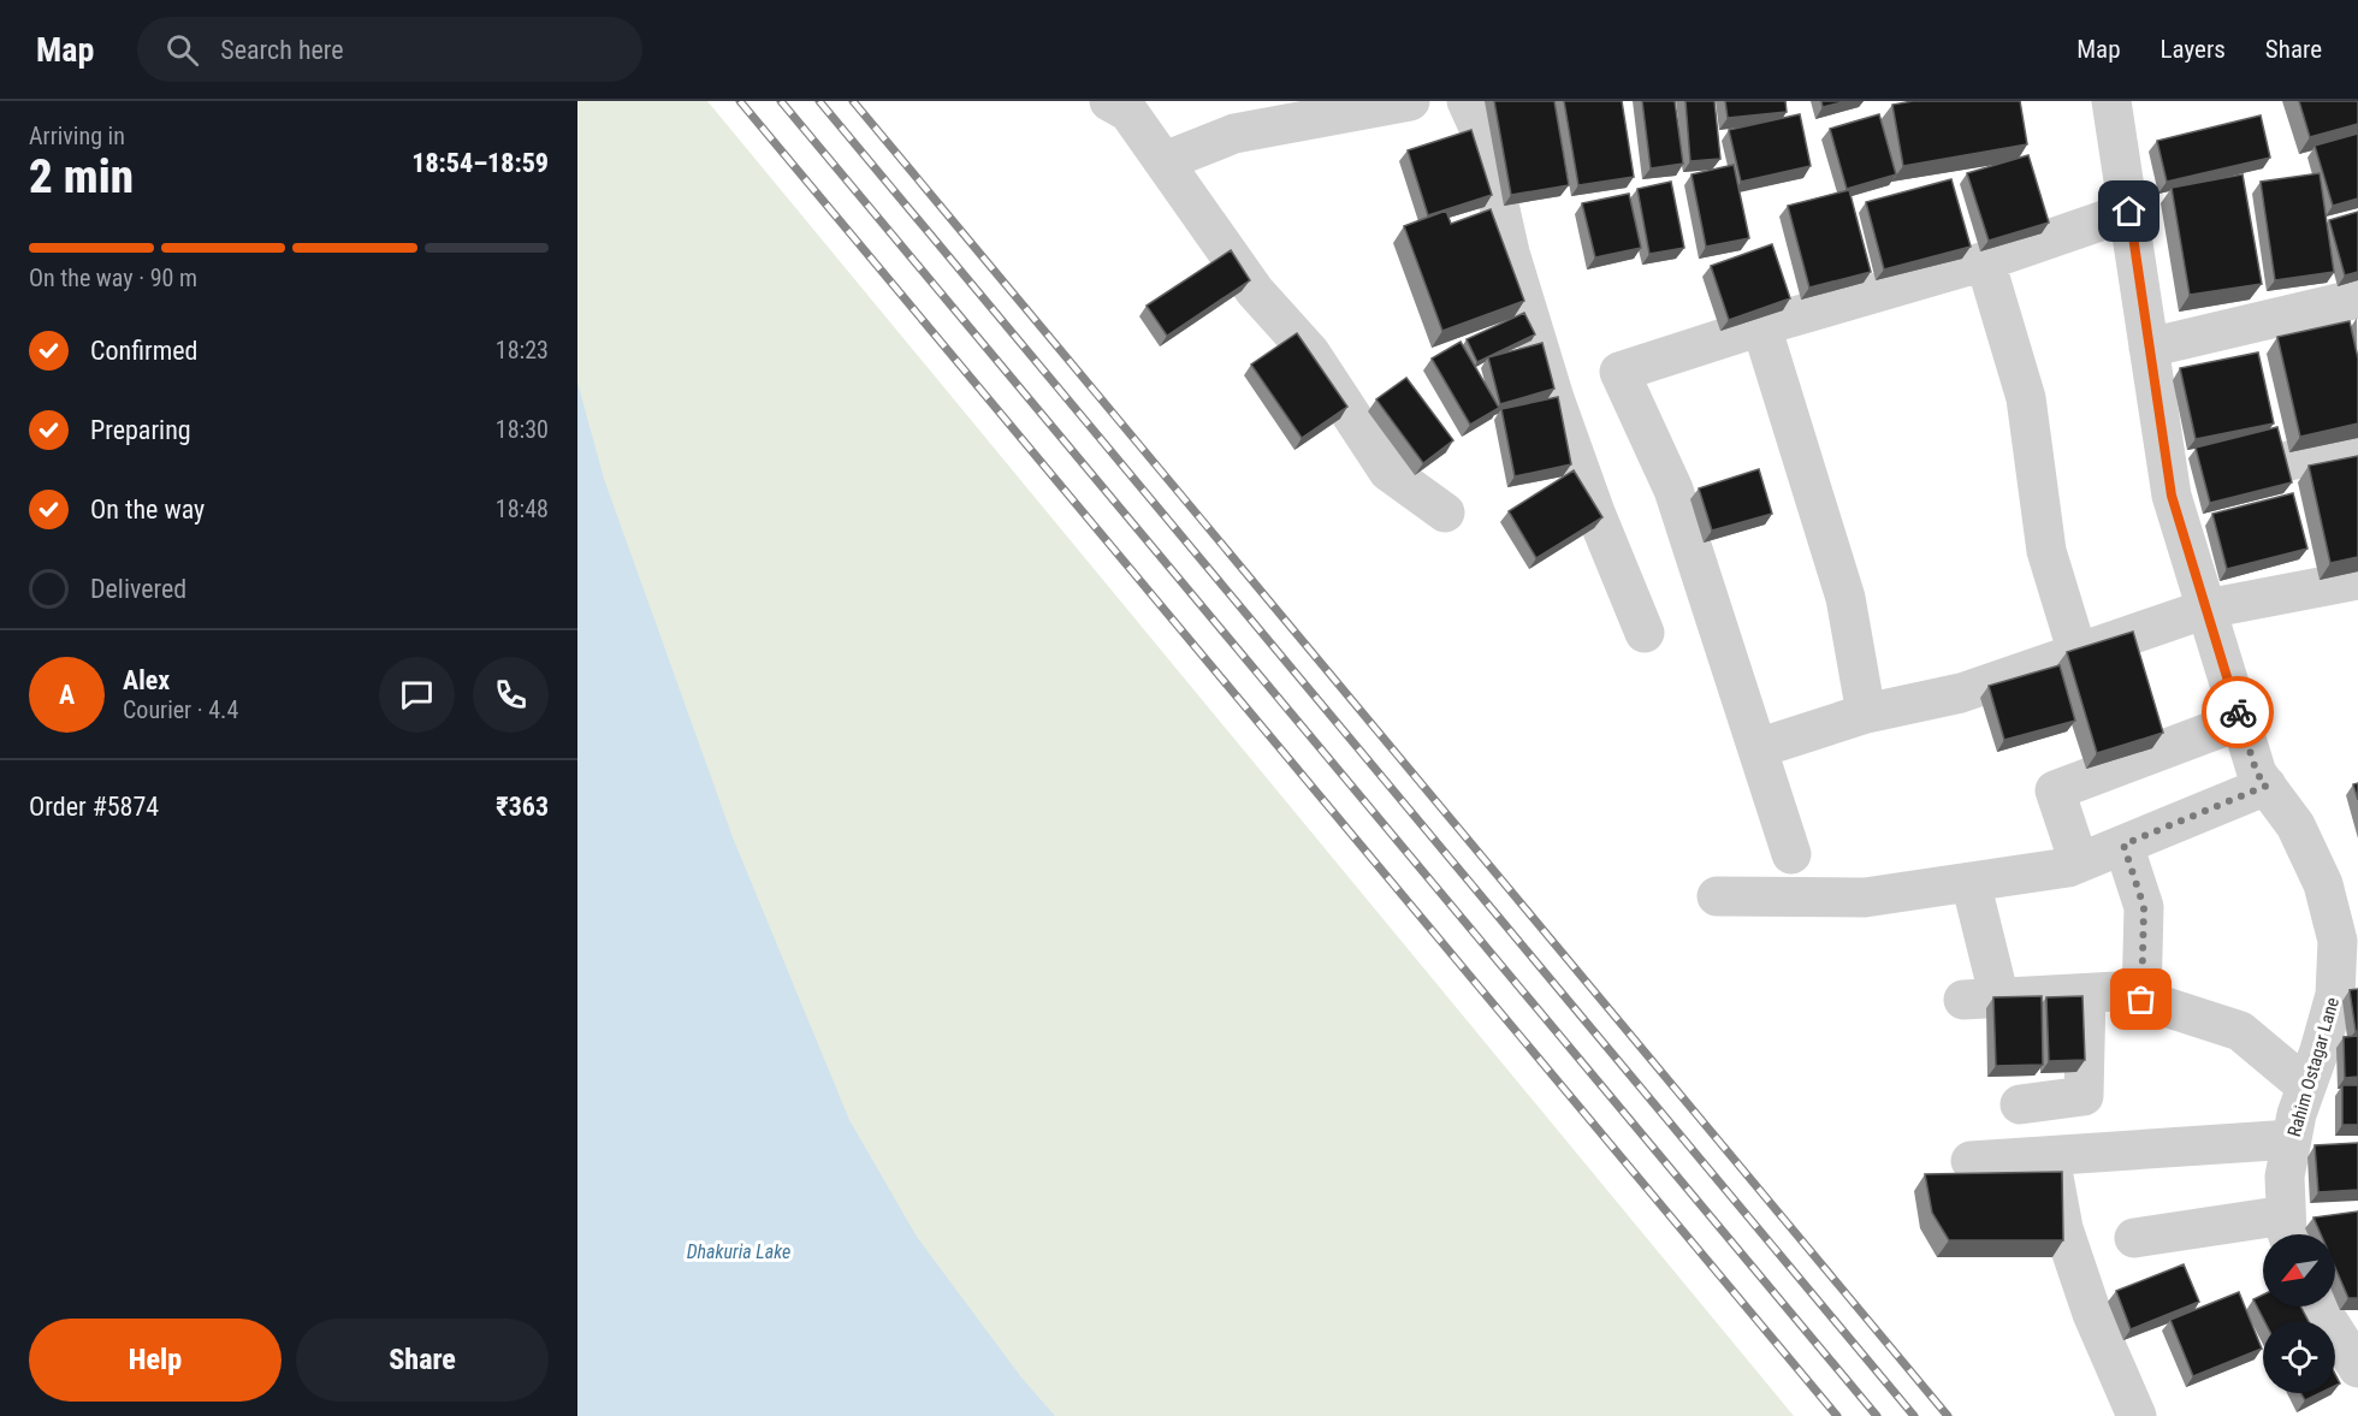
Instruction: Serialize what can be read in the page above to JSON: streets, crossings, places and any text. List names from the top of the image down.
{
  "streets": {
    "street": ["Rahim Ostagar Lane"]
  },
  "water": ["Dhakuria Lake"],
  "north": "bottom left",
  "page": {
    "header": "Map",
    "search": "Search here",
    "nav": ["Map", "Layers", "Share"],
    "heading": ["2 min", "Arriving in", "18:54–18:59"],
    "panel": [
      "Alex",
      "Courier · 4.4",
      "Order #5874",
      "₹363"
    ],
    "bar": "On the way · 90 m",
    "list": [
      ["Confirmed", "18:23"],
      ["Preparing", "18:30"],
      ["On the way", "18:48"],
      "Delivered"
    ],
    "round": "A",
    "buttons": ["Help", "Share"]
  }
}
